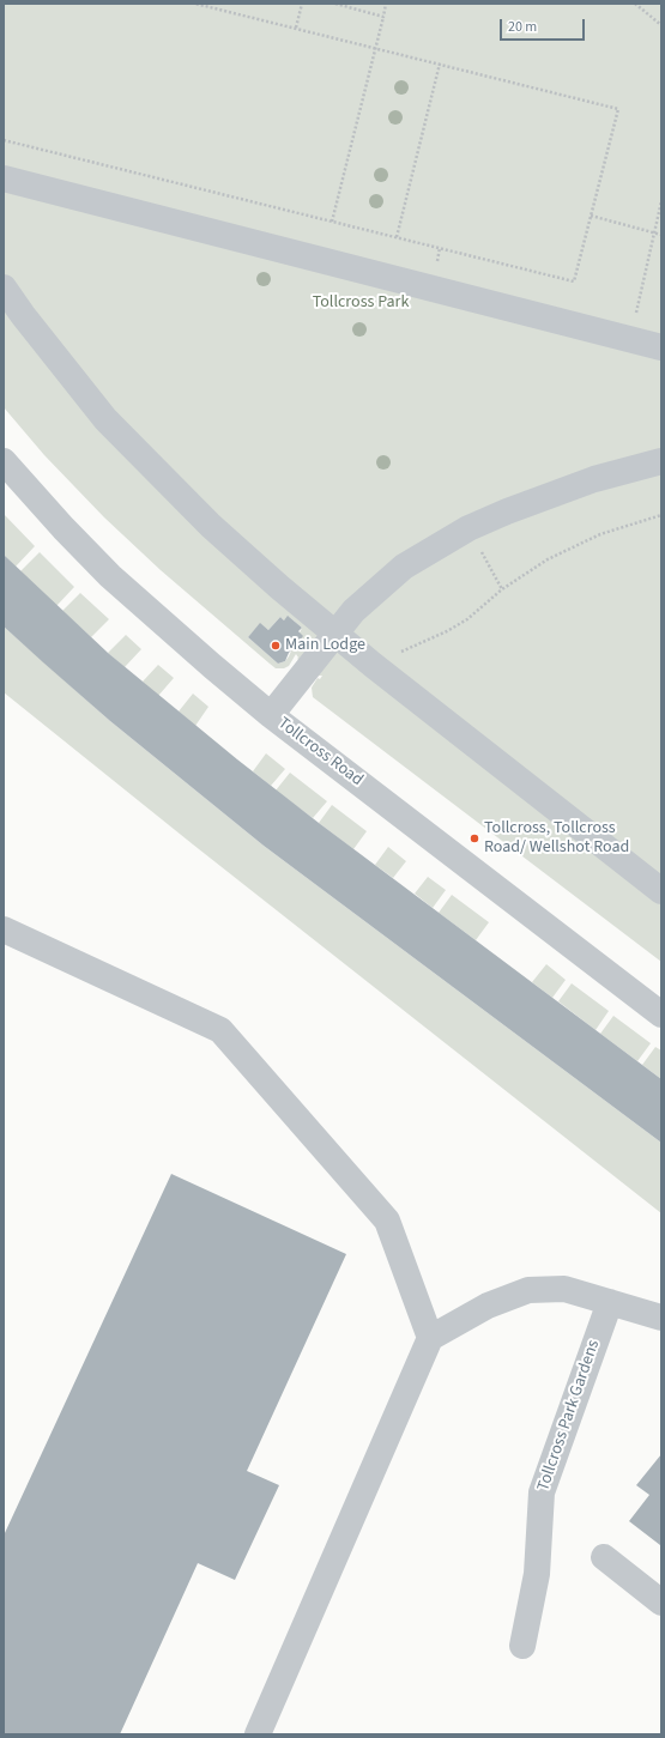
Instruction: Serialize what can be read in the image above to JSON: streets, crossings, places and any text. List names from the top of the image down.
{
  "streets": {
    "street": ["Tollcross Road", "Tollcross Park Gardens"]
  },
  "parks": ["Tollcross Park"],
  "places": ["Main Lodge", "Tollcross, Tollcross Road/ Wellshot Road"],
  "scale_bar": "20 m"
}
